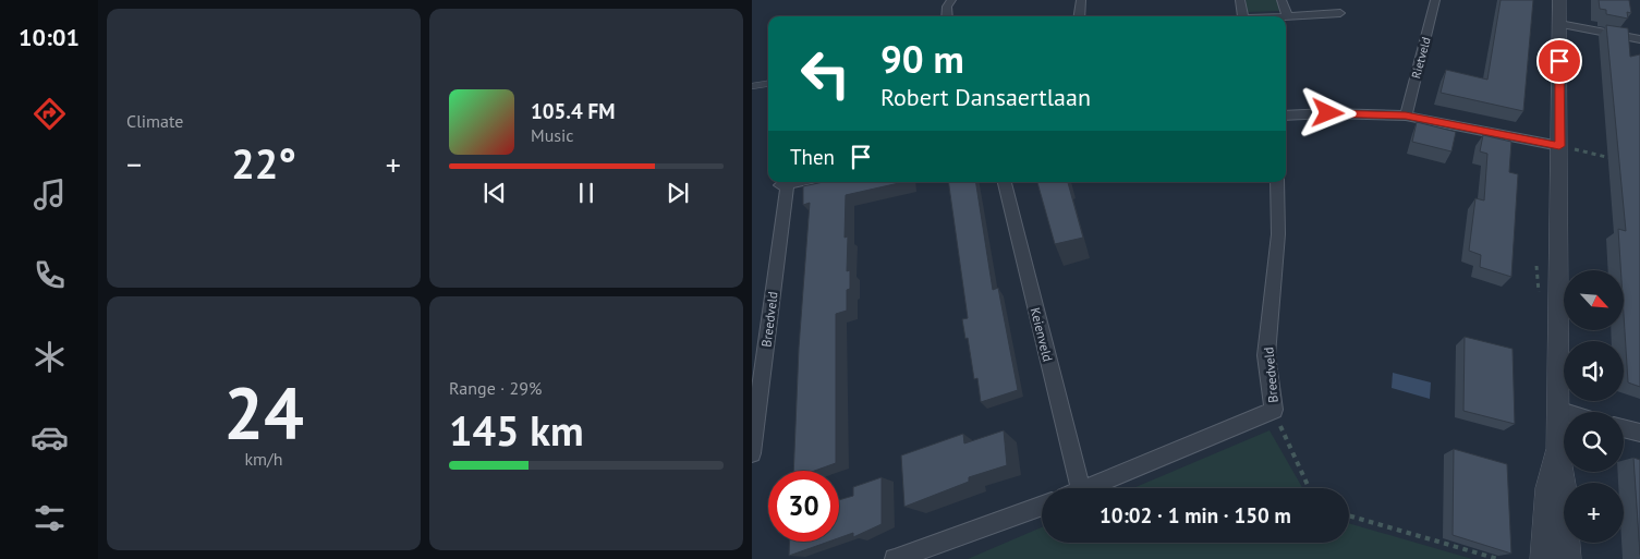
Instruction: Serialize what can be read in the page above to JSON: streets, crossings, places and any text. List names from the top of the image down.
{
  "streets": {
    "street": ["Rietveld", "Breedveld", "Keienveld"]
  },
  "north": "bottom right",
  "page": {
    "tabs": "10:01",
    "tile": [
      "Climate",
      ["24", "km/h"],
      ["Range · 29%", "145 km"]
    ],
    "turn": ["90 m", "Robert Dansaertlaan"],
    "song": ["105.4 FM", "Music"],
    "then": "Then",
    "heat": ["−", "22°", "+"],
    "map_buttons": "+",
    "limit": "30",
    "trip": "10:02 · 1 min · 150 m"
  }
}
